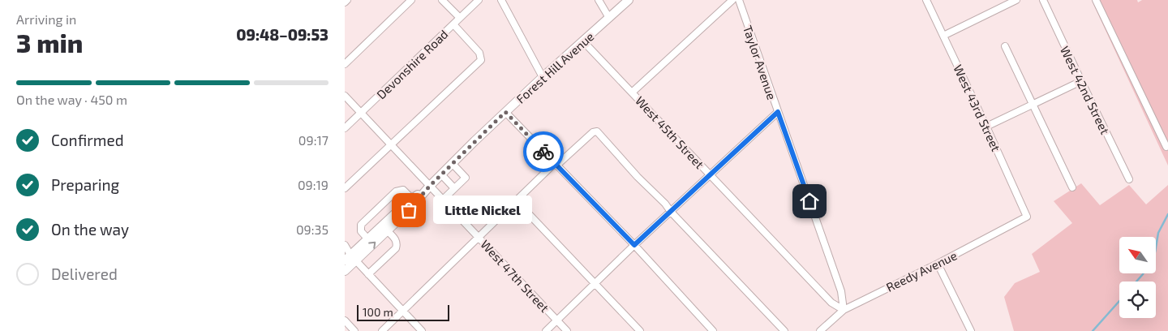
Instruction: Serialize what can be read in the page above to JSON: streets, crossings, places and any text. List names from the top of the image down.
{
  "streets": {
    "main road": ["Forest Hill Avenue"],
    "street": [
      "Taylor Avenue",
      "Devonshire Road",
      "West 42nd Street",
      "West 43rd Street",
      "West 45th Street",
      "Reedy Avenue",
      "West 47th Street"
    ]
  },
  "crossings": [
    ["Taylor Avenue", "West 45th Street"],
    ["Taylor Avenue", "Reedy Avenue"],
    ["Devonshire Road", "West 47th Street"],
    ["Forest Hill Avenue", "West 45th Street"],
    ["Forest Hill Avenue", "West 47th Street"],
    ["West 43rd Street", "Reedy Avenue"],
    ["West 45th Street", "Reedy Avenue"]
  ],
  "places": ["Little Nickel"],
  "scale_bar": "100 m",
  "north": "top left",
  "page": {
    "heading": ["3 min", "Arriving in", "09:48–09:53"],
    "bar": "On the way · 450 m",
    "list": [
      ["Confirmed", "09:17"],
      ["Preparing", "09:19"],
      ["On the way", "09:35"],
      "Delivered"
    ],
    "bubble": "Little Nickel",
    "scale": "100 m"
  }
}
